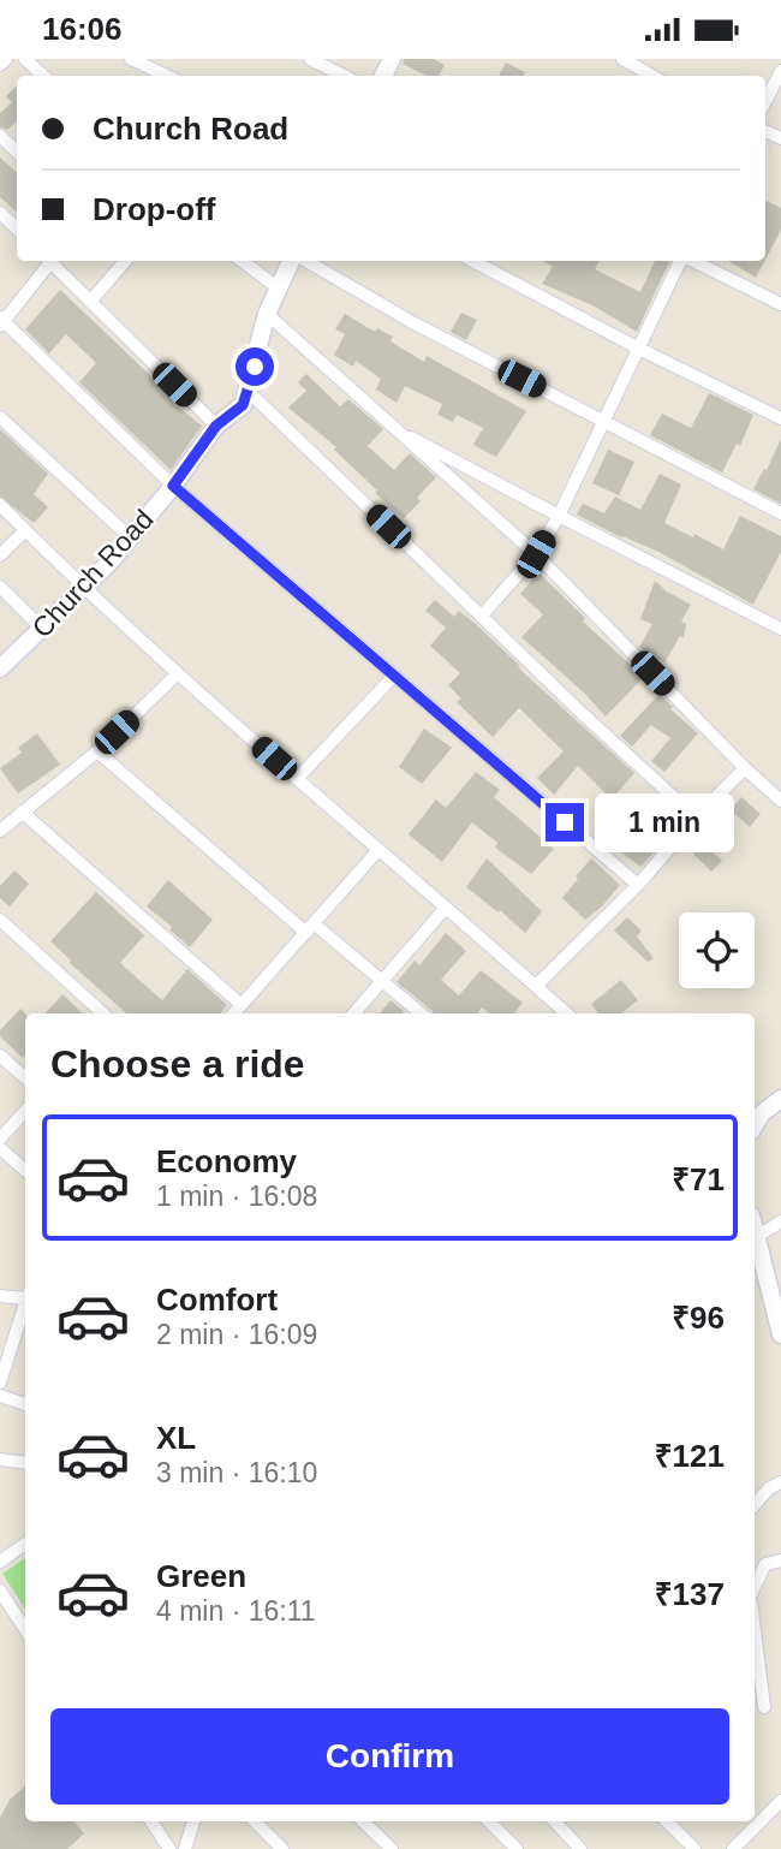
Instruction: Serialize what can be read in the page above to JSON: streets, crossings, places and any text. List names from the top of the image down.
{
  "streets": {
    "main road": ["Church Road"]
  },
  "page": {
    "status": "16:06",
    "banner": ["Church Road", "Drop-off"],
    "bubble": "1 min",
    "heading": "Choose a ride",
    "list": [
      {
        "name": "Economy",
        "note": "1 min · 16:08",
        "value": "₹71"
      },
      {
        "name": "Comfort",
        "note": "2 min · 16:09",
        "value": "₹96"
      },
      {
        "name": "XL",
        "note": "3 min · 16:10",
        "value": "₹121"
      },
      {
        "name": "Green",
        "note": "4 min · 16:11",
        "value": "₹137"
      }
    ],
    "buttons": "Confirm"
  }
}
